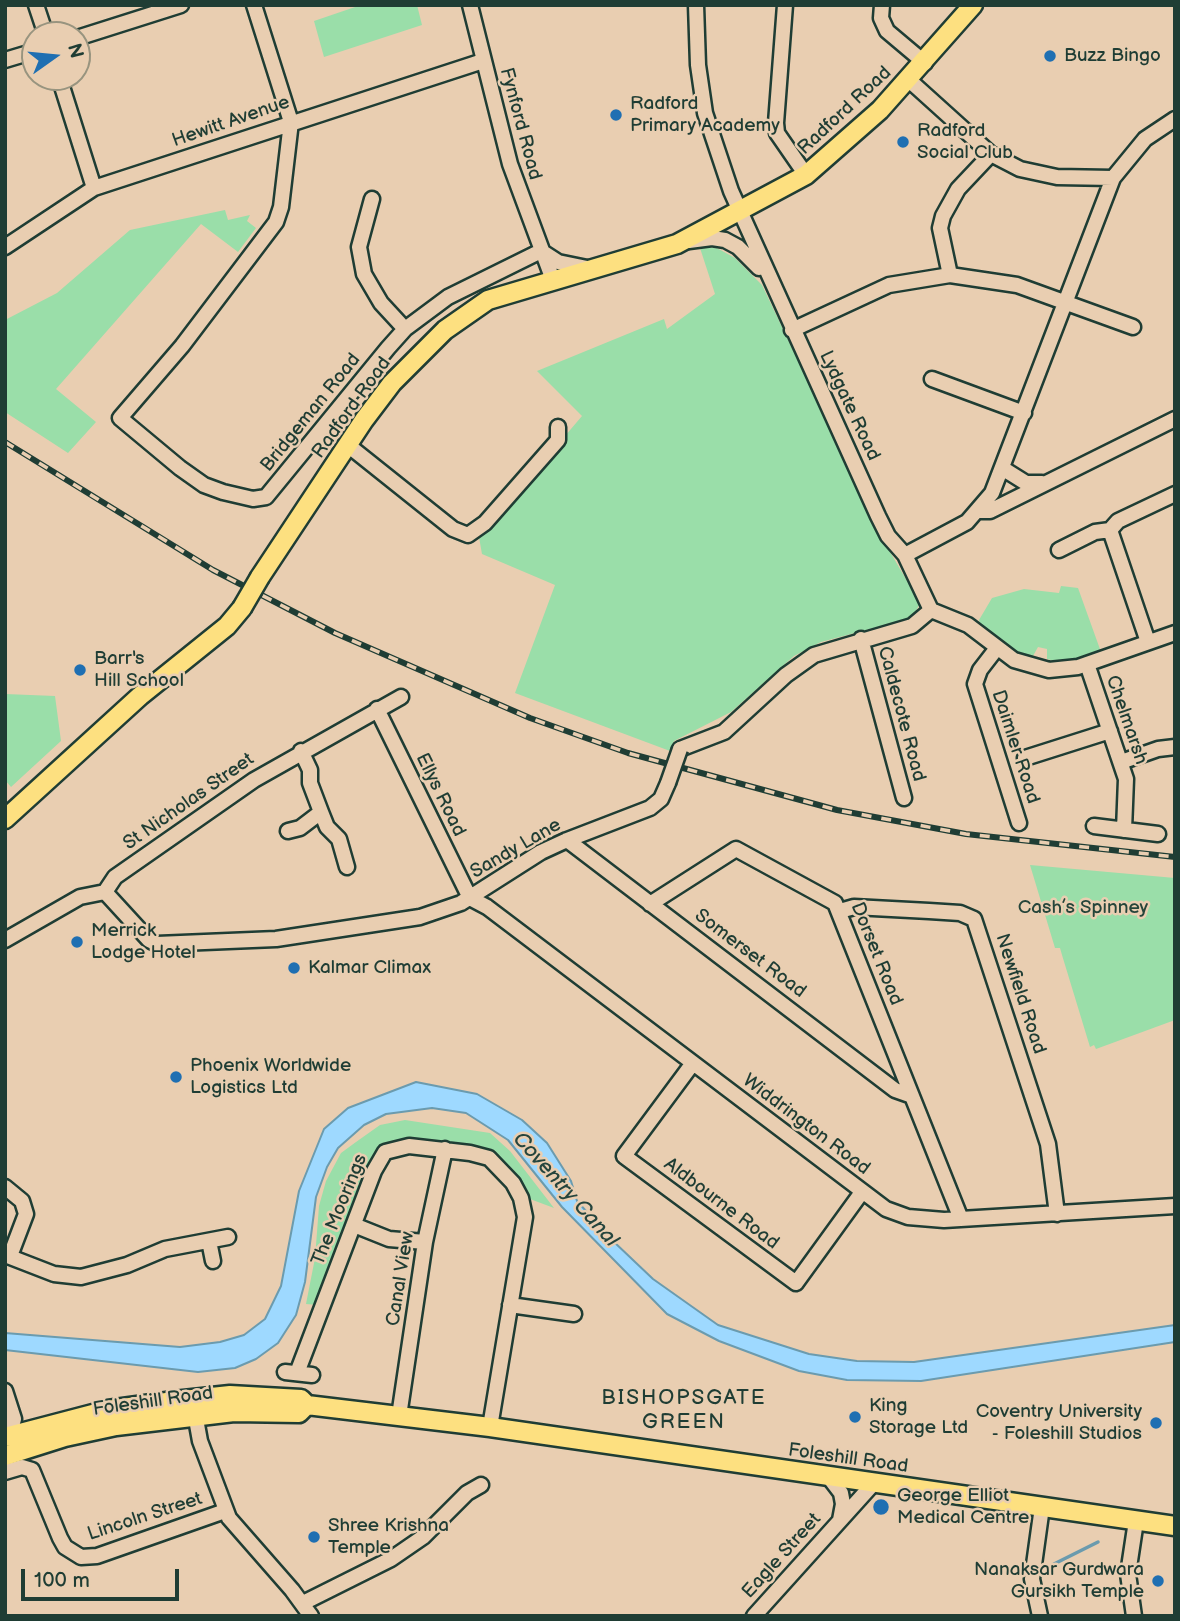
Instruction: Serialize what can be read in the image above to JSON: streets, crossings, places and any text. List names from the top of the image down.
{
  "streets": {
    "main road": ["Radford Road", "Foleshill Road"],
    "street": [
      "Hewitt Avenue",
      "Fynford Road",
      "Lydgate Road",
      "Bridgeman Road",
      "Caldecote Road",
      "Chelmarsh",
      "Daimler Road",
      "Ellys Road",
      "St Nicholas Street",
      "Sandy Lane",
      "Somerset Road",
      "Dorset Road",
      "Newfield Road",
      "Widdrington Road",
      "Aldbourne Road",
      "The Moorings",
      "Canal View",
      "Lincoln Street",
      "Eagle Street"
    ]
  },
  "crossings": [
    ["Radford Road", "Fynford Road"],
    ["Radford Road", "Lydgate Road"],
    ["Hewitt Avenue", "Fynford Road"],
    ["Hewitt Avenue", "Bridgeman Road"],
    ["Fynford Road", "Bridgeman Road"],
    ["Lydgate Road", "Sandy Lane"],
    ["Caldecote Road", "Sandy Lane"],
    ["Ellys Road", "St Nicholas Street"],
    ["Ellys Road", "Sandy Lane"],
    ["Ellys Road", "Widdrington Road"],
    ["St Nicholas Street", "Sandy Lane"],
    ["Sandy Lane", "Somerset Road"],
    ["Sandy Lane", "Widdrington Road"],
    ["Somerset Road", "Dorset Road"],
    ["Dorset Road", "Newfield Road"],
    ["Dorset Road", "Widdrington Road"],
    ["Newfield Road", "Widdrington Road"],
    ["Widdrington Road", "Aldbourne Road"],
    ["The Moorings", "Canal View"],
    ["The Moorings", "Foleshill Road"],
    ["Canal View", "Foleshill Road"],
    ["Foleshill Road", "Eagle Street"]
  ],
  "districts": ["BISHOPSGATE GREEN"],
  "water": ["Coventry Canal"],
  "parks": ["Cash’s Spinney"],
  "places": [
    "Buzz Bingo",
    "Radford Primary Academy",
    "Radford Social Club",
    "Barr's Hill School",
    "Merrick Lodge Hotel",
    "Kalmar Climax",
    "Phoenix Worldwide Logistics Ltd",
    "King Storage Ltd",
    "Coventry University - Foleshill Studios",
    "George Elliot Medical Centre",
    "Shree Krishna Temple",
    "Nanaksar Gurdwara Gursikh Temple"
  ],
  "scale_bar": "100 m",
  "north": "right"
}
